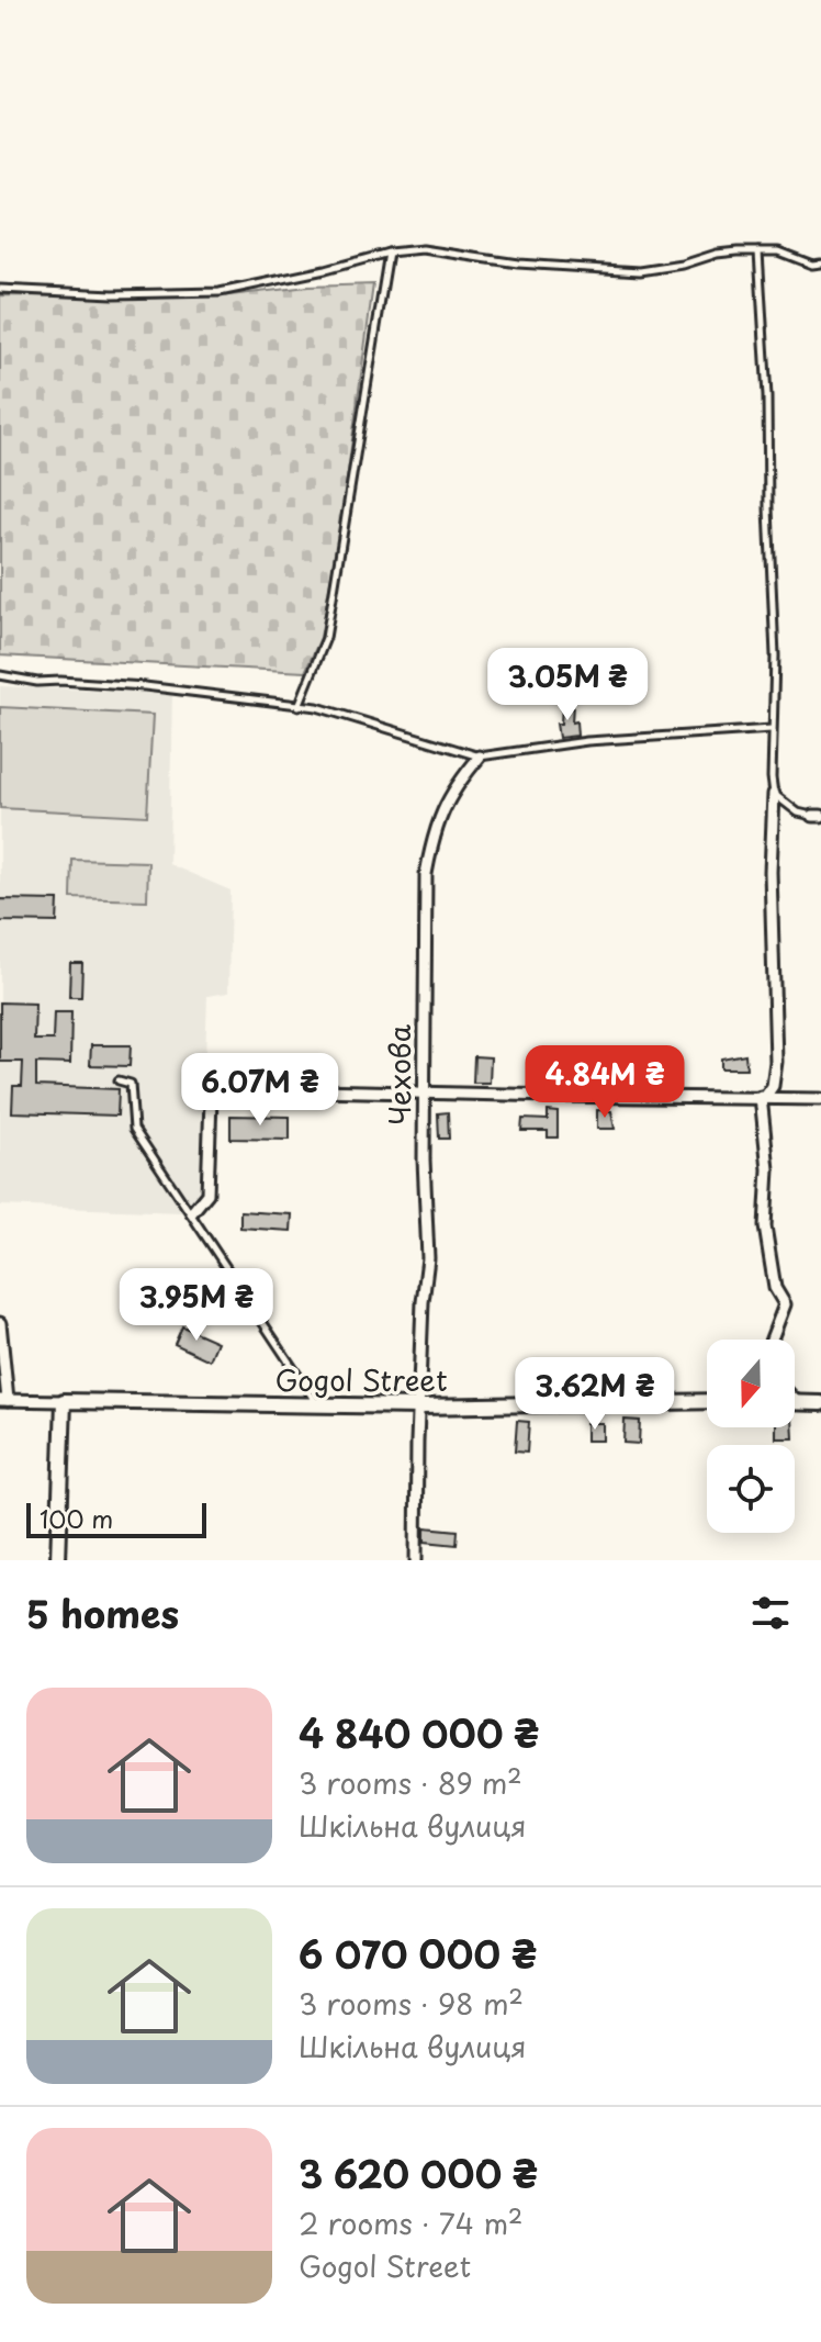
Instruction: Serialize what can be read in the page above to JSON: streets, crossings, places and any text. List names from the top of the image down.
{
  "streets": {
    "street": ["Чехова", "Gogol Street"]
  },
  "crossings": [
    ["Чехова", "Gogol Street"]
  ],
  "scale_bar": "100 m",
  "north": "bottom",
  "page": {
    "price": [
      "3.05M ₴",
      "4.84M ₴",
      "6.07M ₴",
      "3.95M ₴",
      "3.62M ₴"
    ],
    "scale": "100 m",
    "heading": "5 homes",
    "list": [
      {
        "name": "4 840 000 ₴",
        "note": "3 rooms · 89 m² · Шкільна вулиця"
      },
      {
        "name": "6 070 000 ₴",
        "note": "3 rooms · 98 m² · Шкільна вулиця"
      },
      {
        "name": "3 620 000 ₴",
        "note": "2 rooms · 74 m² · Gogol Street"
      }
    ]
  }
}
